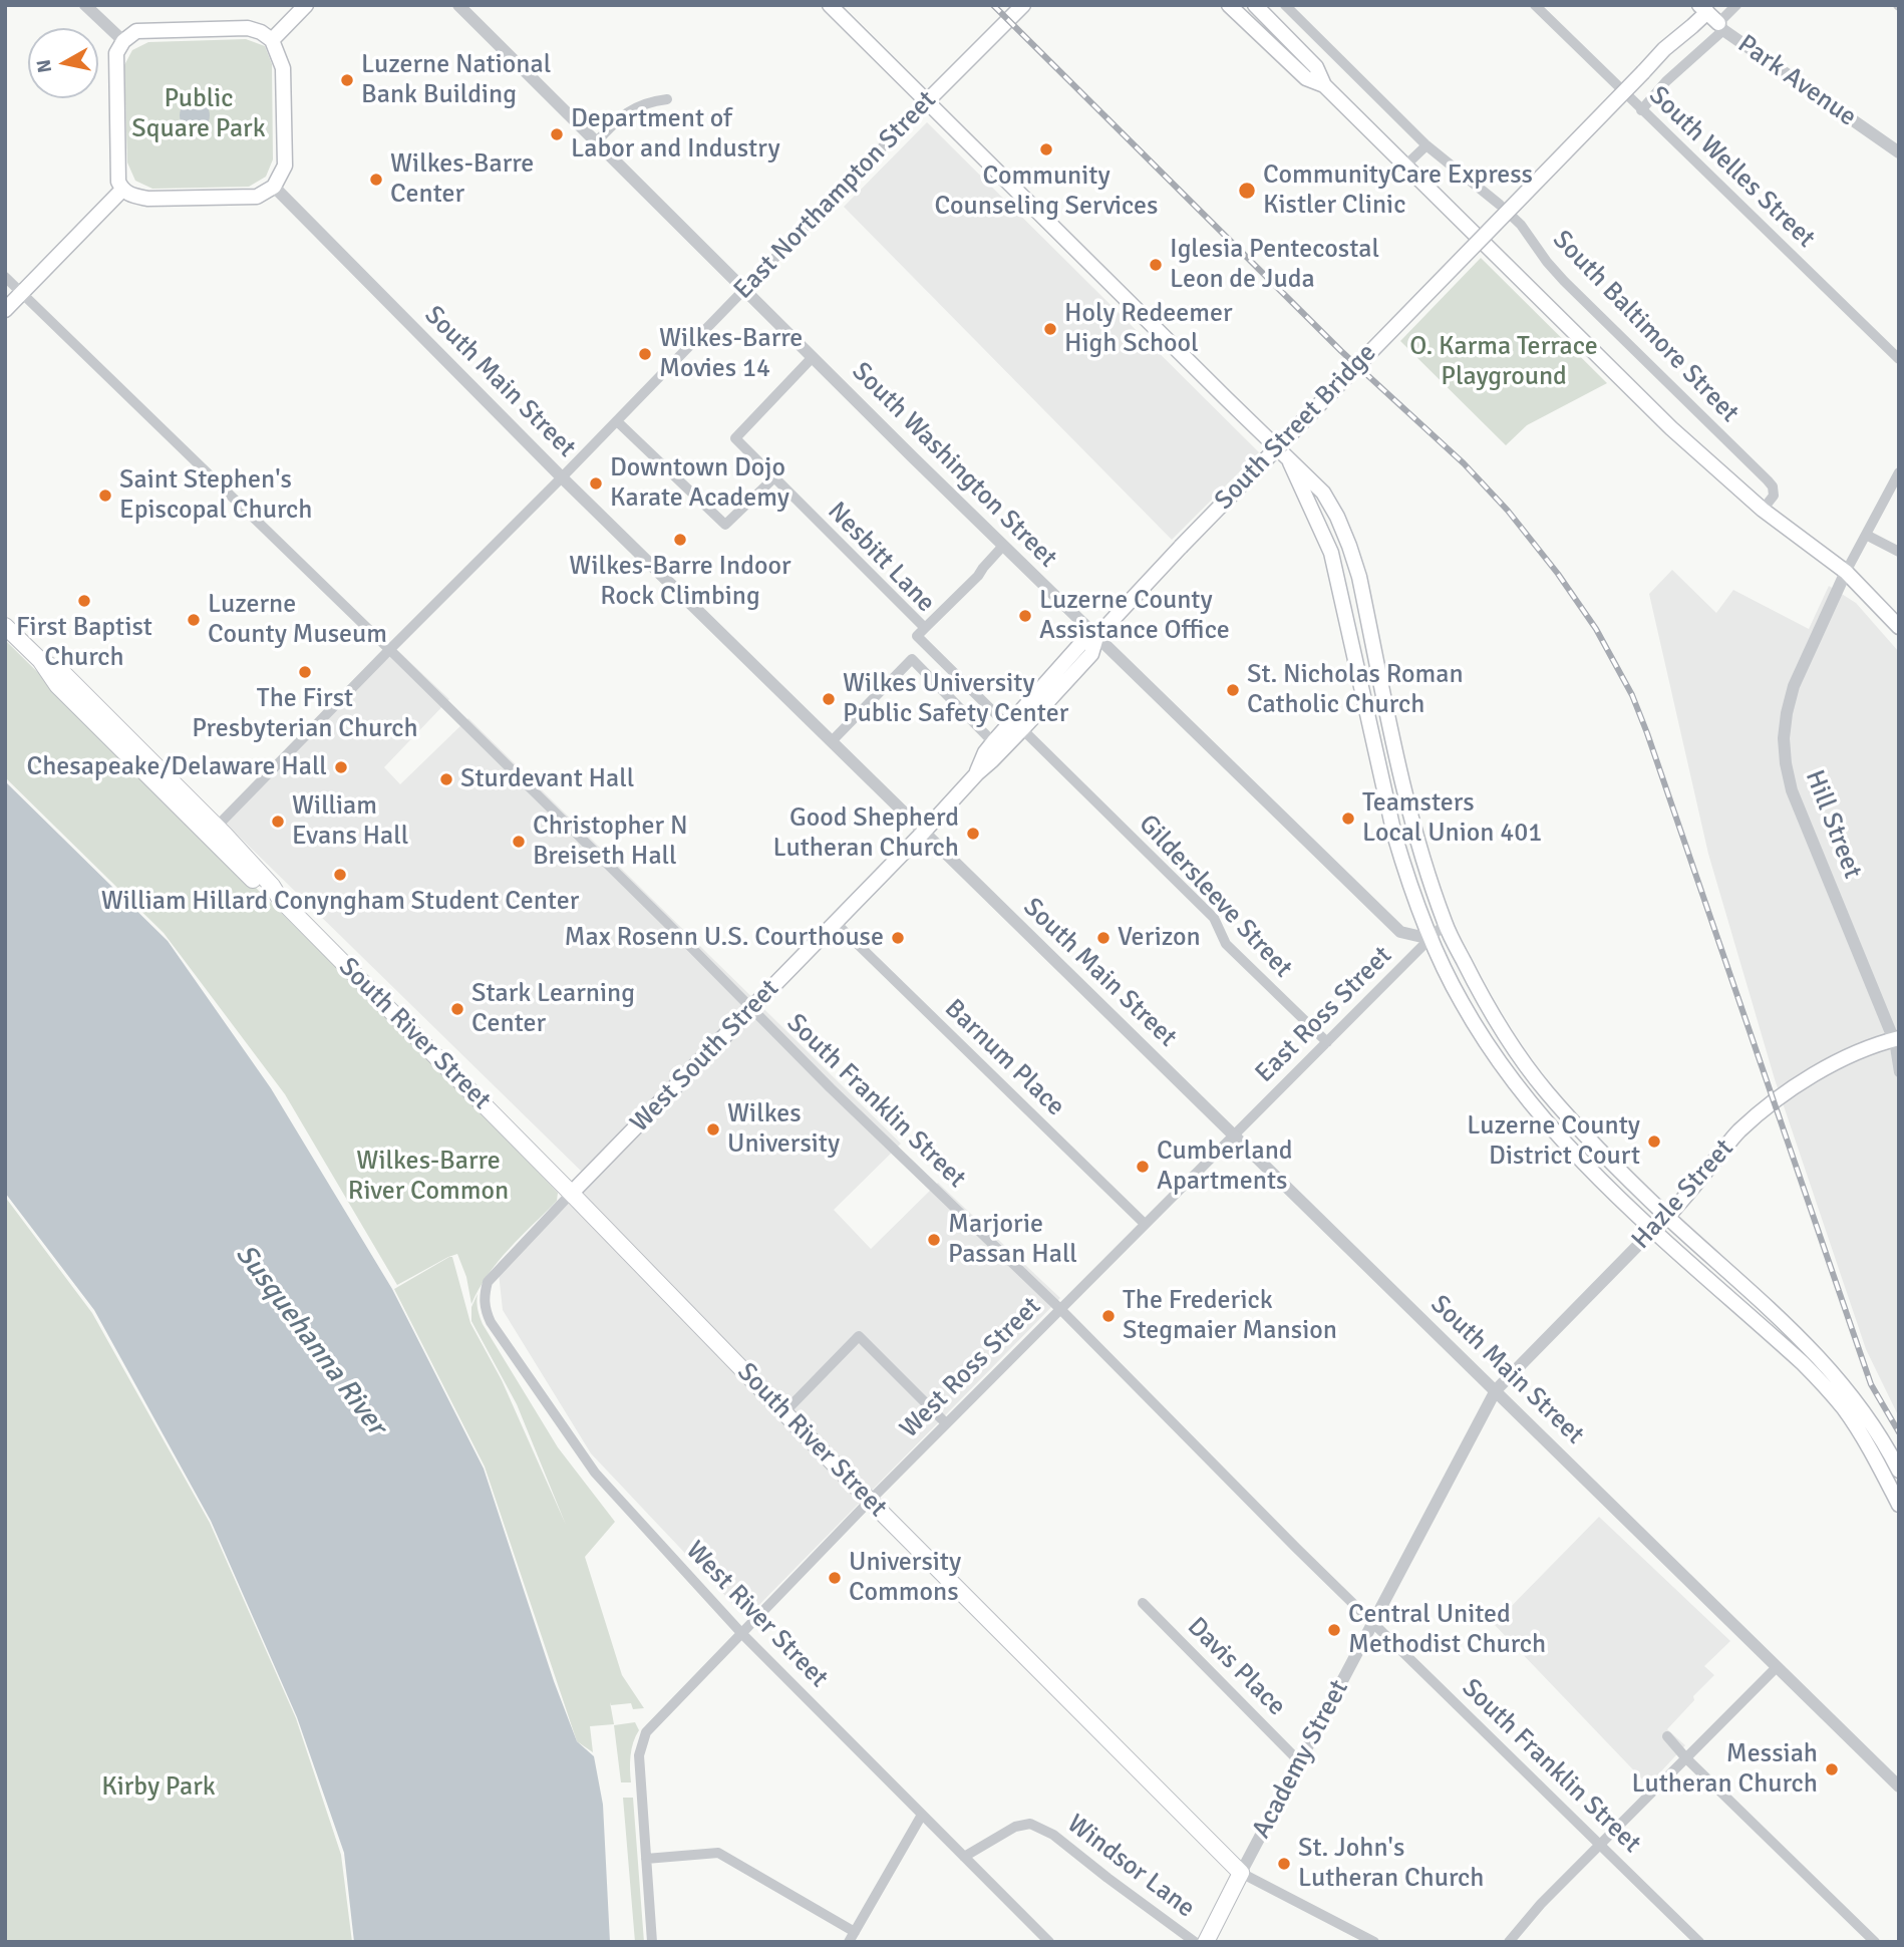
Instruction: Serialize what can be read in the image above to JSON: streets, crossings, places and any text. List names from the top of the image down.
{
  "streets": {
    "main road": [
      "Park Avenue",
      "East Northampton Street",
      "South Street Bridge",
      "South River Street",
      "West South Street",
      "Hazle Street",
      "Academy Street"
    ],
    "street": [
      "South Welles Street",
      "South Baltimore Street",
      "South Main Street",
      "South Washington Street",
      "Nesbitt Lane",
      "Hill Street",
      "Gildersleeve Street",
      "East Ross Street",
      "Barnum Place",
      "South Franklin Street",
      "West Ross Street",
      "West River Street",
      "Davis Place",
      "Windsor Lane"
    ]
  },
  "crossings": [
    ["Park Avenue", "South Street Bridge"],
    ["East Northampton Street", "South Main Street"],
    ["East Northampton Street", "South Washington Street"],
    ["East Northampton Street", "South River Street"],
    ["East Northampton Street", "South Franklin Street"],
    ["South Main Street", "East Ross Street"],
    ["South Main Street", "West South Street"],
    ["South Main Street", "Hazle Street"],
    ["South Main Street", "West Ross Street"],
    ["South Main Street", "Academy Street"],
    ["South Street Bridge", "South Washington Street"],
    ["South Street Bridge", "Nesbitt Lane"],
    ["South Street Bridge", "Gildersleeve Street"],
    ["South Washington Street", "Nesbitt Lane"],
    ["South Washington Street", "East Ross Street"],
    ["Nesbitt Lane", "Gildersleeve Street"],
    ["Hill Street", "Hazle Street"],
    ["Gildersleeve Street", "East Ross Street"],
    ["East Ross Street", "West Ross Street"],
    ["South River Street", "West South Street"],
    ["South River Street", "West Ross Street"],
    ["South River Street", "Academy Street"],
    ["West South Street", "Barnum Place"],
    ["West South Street", "South Franklin Street"],
    ["West South Street", "West River Street"],
    ["Barnum Place", "West Ross Street"],
    ["South Franklin Street", "West Ross Street"],
    ["South Franklin Street", "Academy Street"],
    ["Hazle Street", "Academy Street"],
    ["West Ross Street", "West River Street"],
    ["West River Street", "Windsor Lane"],
    ["Davis Place", "Academy Street"]
  ],
  "water": ["Susquehanna River"],
  "parks": [
    "Public Square Park",
    "O. Karma Terrace Playground",
    "Wilkes-Barre River Common",
    "Kirby Park"
  ],
  "places": [
    "Luzerne National Bank Building",
    "Department of Labor and Industry",
    "Community Counseling Services",
    "Wilkes-Barre Center",
    "CommunityCare Express Kistler Clinic",
    "Iglesia Pentecostal Leon de Juda",
    "Holy Redeemer High School",
    "Wilkes-Barre Movies 14",
    "Downtown Dojo Karate Academy",
    "Saint Stephen's Episcopal Church",
    "Wilkes-Barre Indoor Rock Climbing",
    "First Baptist Church",
    "Luzerne County Assistance Office",
    "Luzerne County Museum",
    "The First Presbyterian Church",
    "St. Nicholas Roman Catholic Church",
    "Wilkes University Public Safety Center",
    "Chesapeake/Delaware Hall",
    "Sturdevant Hall",
    "Teamsters Local Union 401",
    "William Evans Hall",
    "Good Shepherd Lutheran Church",
    "Christopher N Breiseth Hall",
    "William Hillard Conyngham Student Center",
    "Max Rosenn U.S. Courthouse",
    "Verizon",
    "Stark Learning Center",
    "Wilkes University",
    "Luzerne County District Court",
    "Cumberland Apartments",
    "Marjorie Passan Hall",
    "The Frederick Stegmaier Mansion",
    "University Commons",
    "Central United Methodist Church",
    "Messiah Lutheran Church",
    "St. John's Lutheran Church"
  ],
  "north": "left"
}
